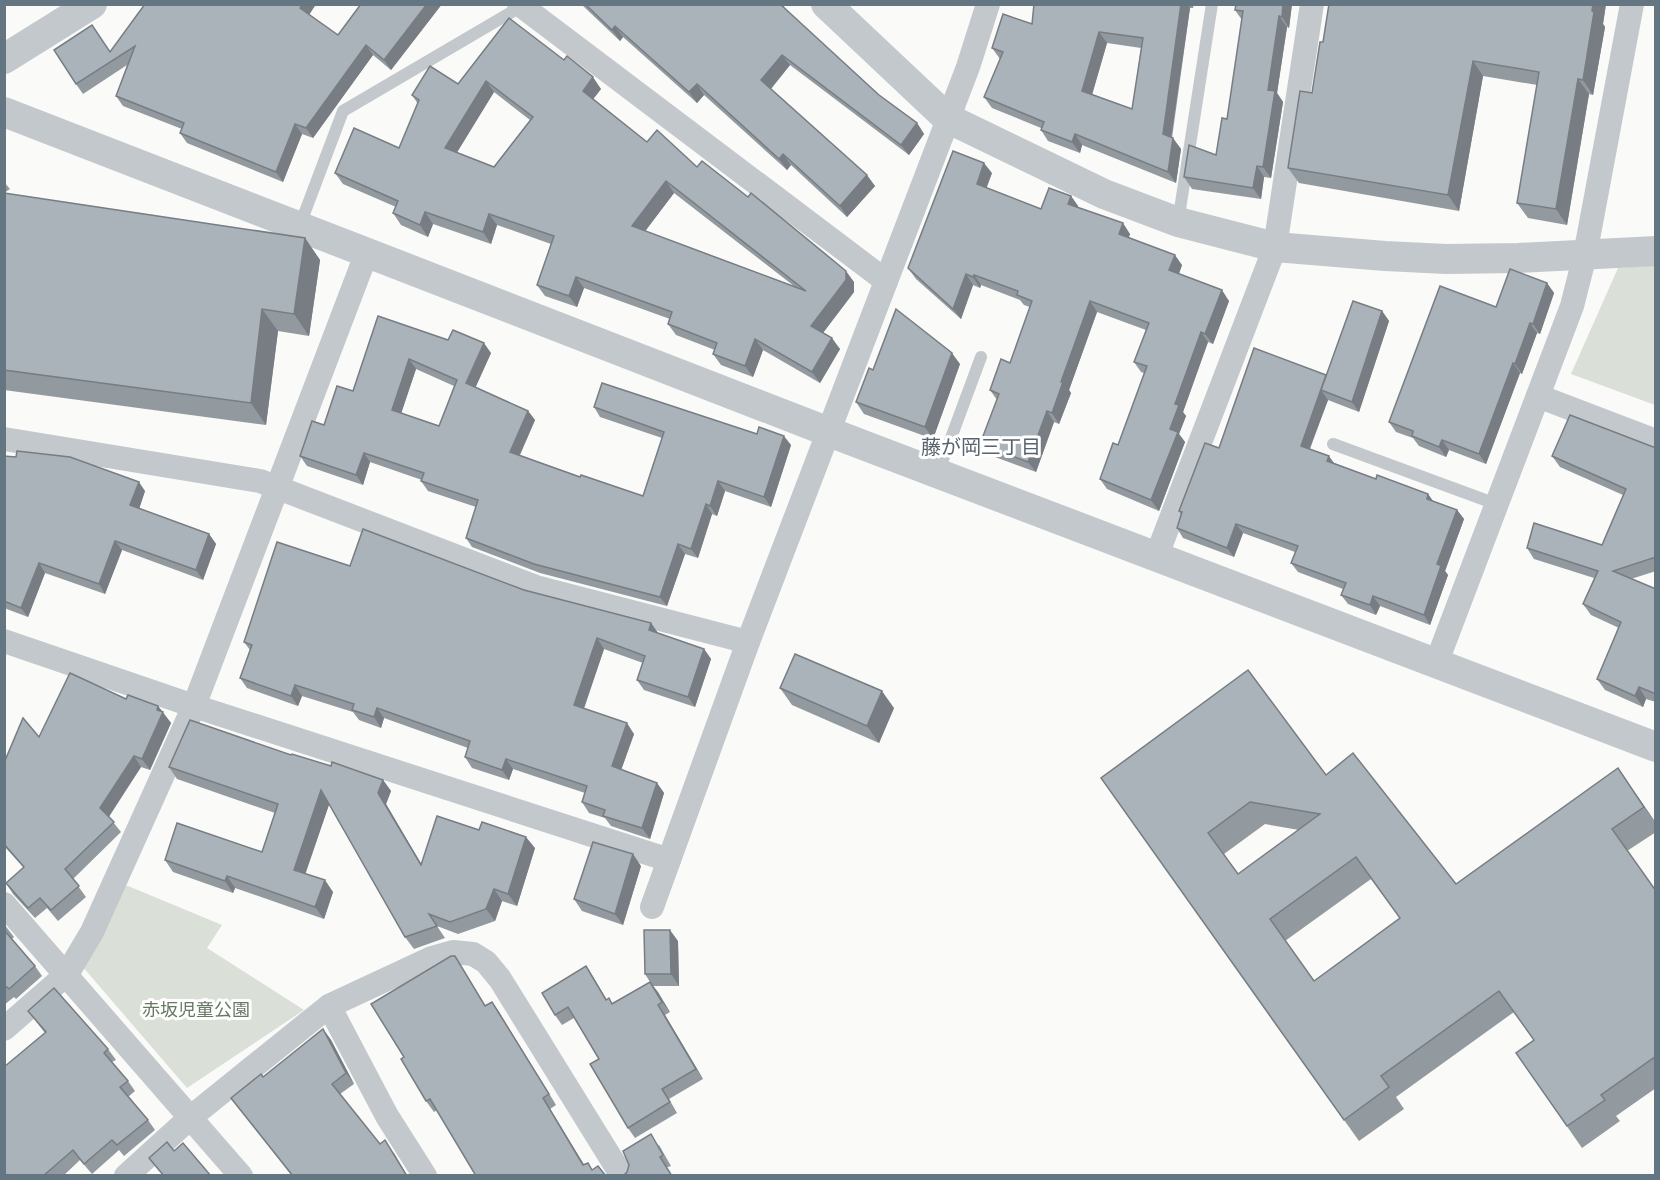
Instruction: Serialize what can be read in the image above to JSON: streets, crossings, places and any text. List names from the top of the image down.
{
  "districts": ["藤が岡三丁目"],
  "parks": ["赤坂児童公園"]
}
